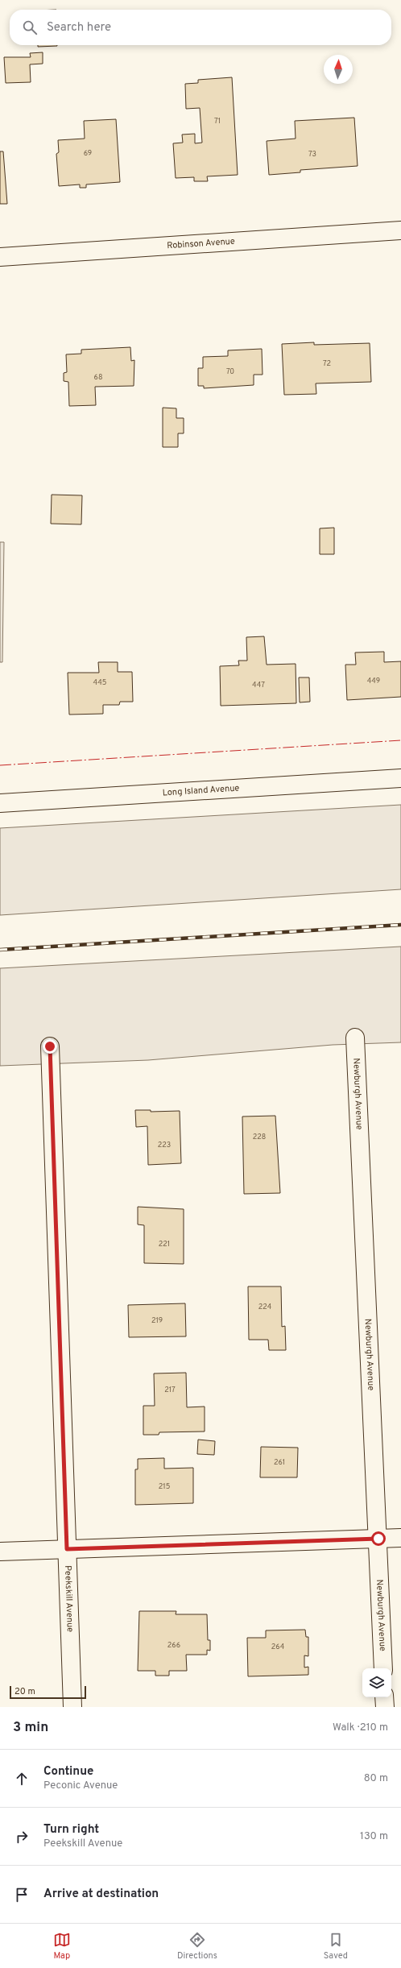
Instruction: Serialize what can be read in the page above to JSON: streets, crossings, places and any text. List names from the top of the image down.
{
  "streets": {
    "street": [
      "Robinson Avenue",
      "Long Island Avenue",
      "Newburgh Avenue",
      "Peekskill Avenue"
    ]
  },
  "house_numbers": [
    "71",
    "69",
    "73",
    "72",
    "70",
    "68",
    "449",
    "445",
    "447",
    "228",
    "223",
    "221",
    "224",
    "219",
    "217",
    "261",
    "215",
    "266",
    "264"
  ],
  "scale_bar": "20 m",
  "north": "top",
  "page": {
    "search": "Search here",
    "scale": "20 m",
    "heading": ["3 min", "Walk · 210 m"],
    "list": [
      ["Continue", "Peconic Avenue", "80 m"],
      ["Turn right", "Peekskill Avenue", "130 m"],
      "Arrive at destination"
    ],
    "nav": ["Map", "Directions", "Saved"]
  }
}
